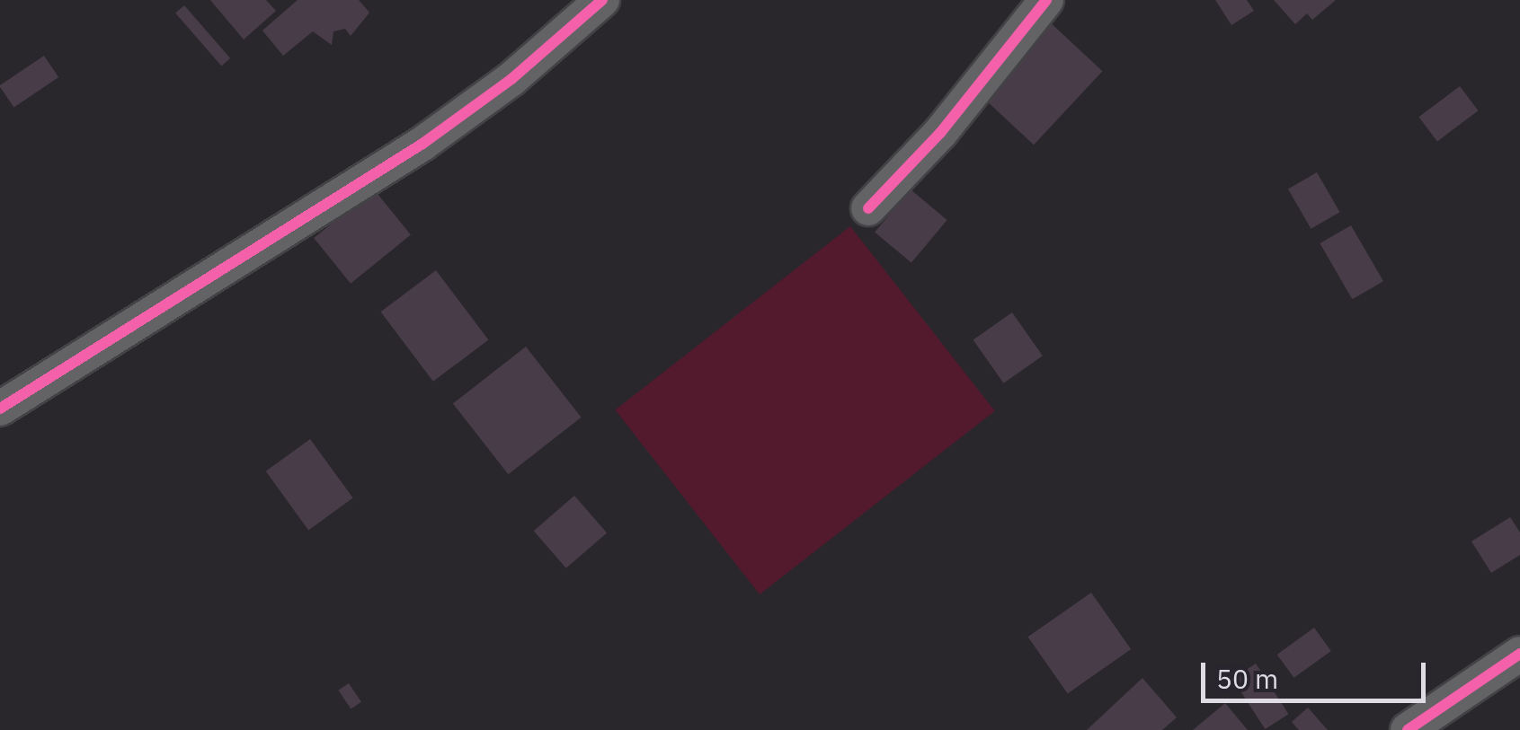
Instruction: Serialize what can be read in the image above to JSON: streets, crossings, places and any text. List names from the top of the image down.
{
  "scale_bar": "50 m"
}
